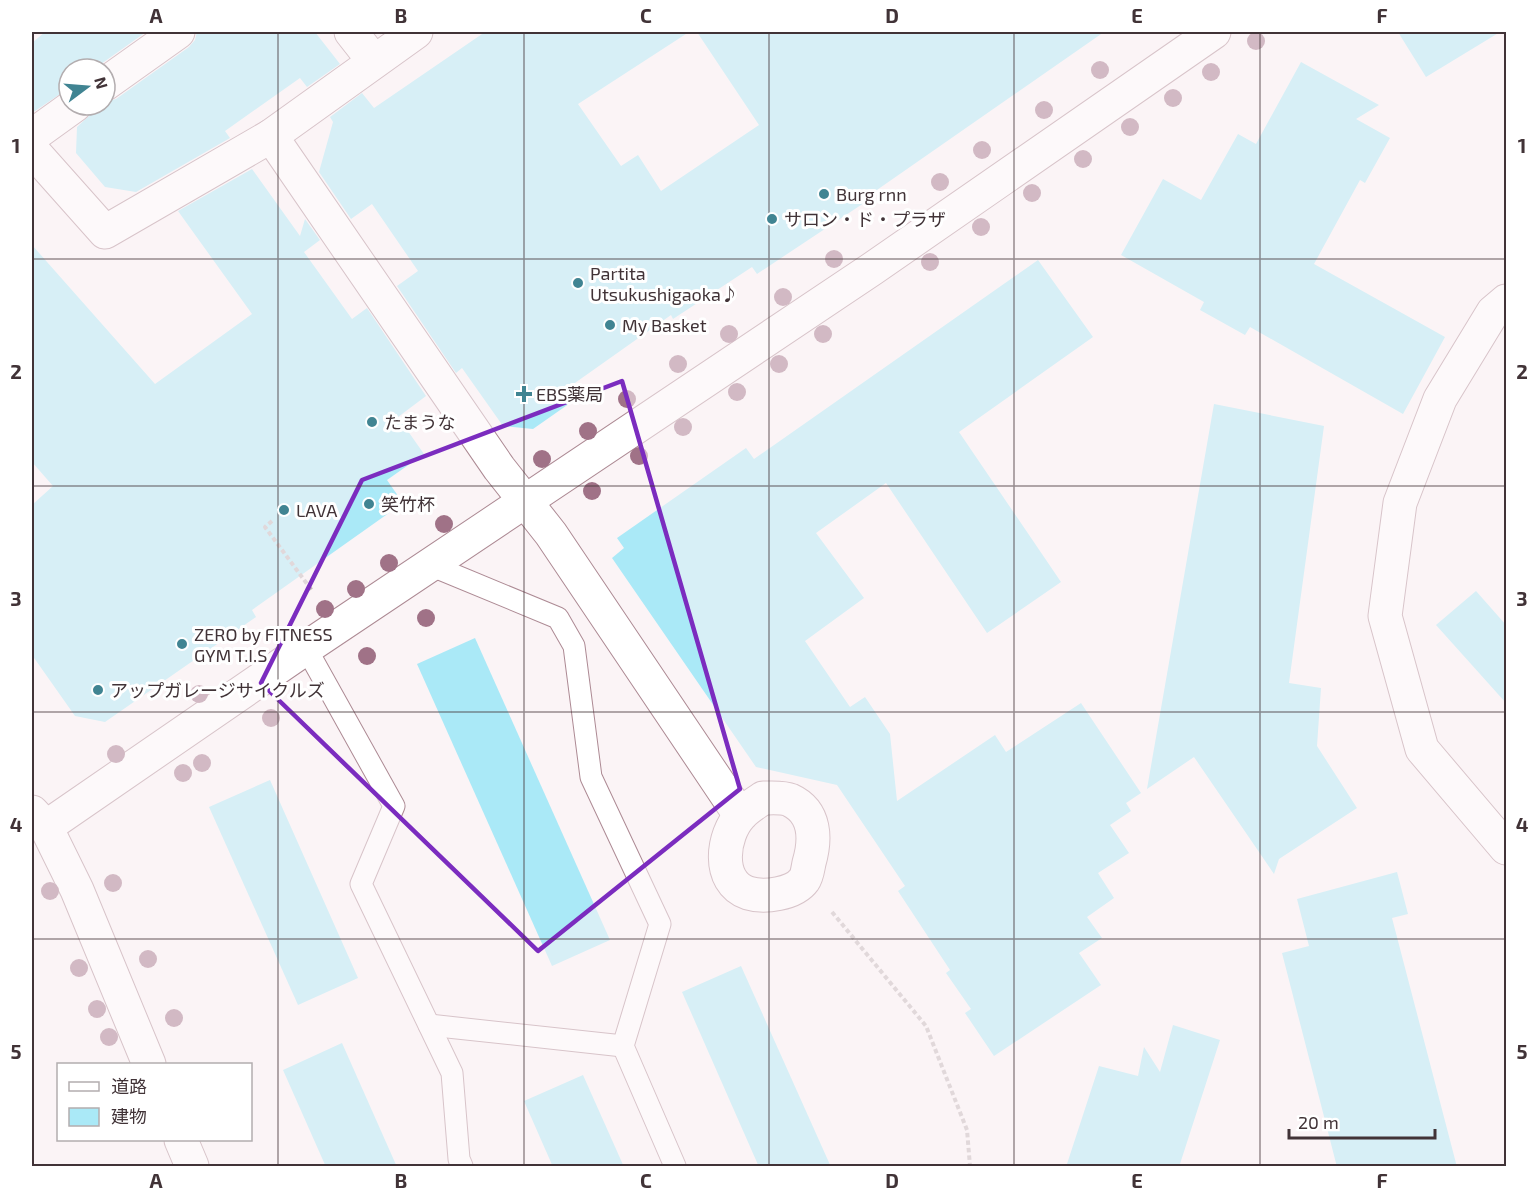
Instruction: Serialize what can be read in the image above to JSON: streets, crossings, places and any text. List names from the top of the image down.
{
  "places": {
    "other": [
      "Burg rnn",
      "サロン・ド・プラザ",
      "Partita Utsukushigaoka♪",
      "My Basket",
      "たまうな",
      "笑竹杯",
      "LAVA",
      "ZERO by FITNESS GYM T.I.S",
      "アップガレージサイクルズ"
    ],
    "health": ["EBS薬局"]
  },
  "legend": ["道路", "建物"],
  "scale_bar": "20 m",
  "north": "right",
  "grid": {
    "columns": [
      "A",
      "B",
      "C",
      "D",
      "E",
      "F"
    ],
    "rows": [
      "1",
      "2",
      "3",
      "4",
      "5"
    ]
  }
}
